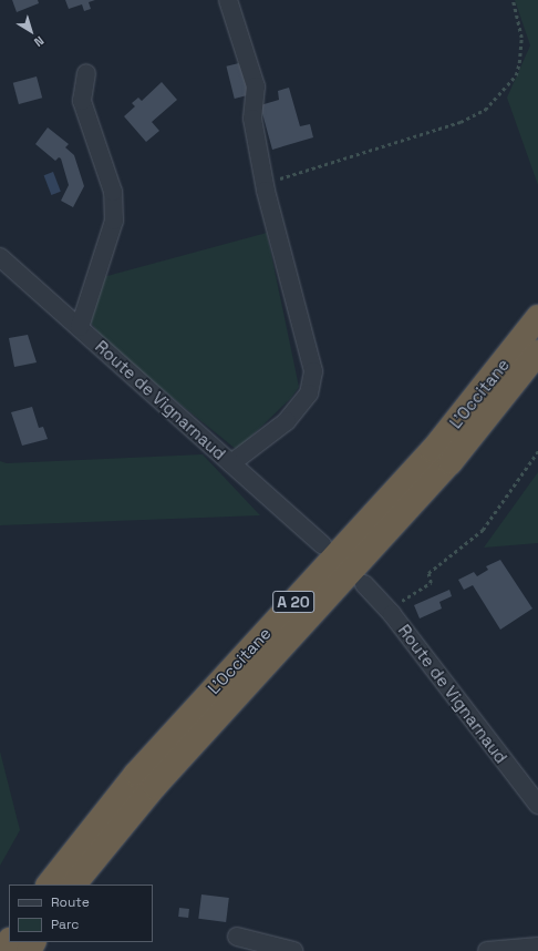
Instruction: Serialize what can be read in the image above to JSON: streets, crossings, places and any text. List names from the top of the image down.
{
  "streets": {
    "highway": ["L'Occitane", "A 20"],
    "street": ["Route de Vignarnaud"]
  },
  "legend": ["Route", "Parc"],
  "north": "bottom right"
}
